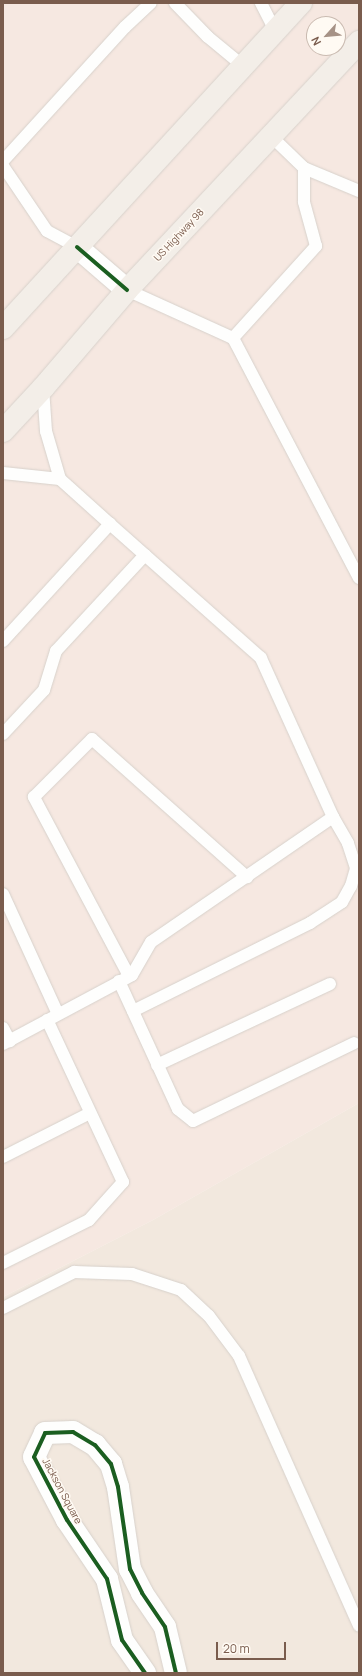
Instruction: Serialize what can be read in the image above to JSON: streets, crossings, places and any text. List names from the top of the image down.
{
  "streets": {
    "main road": ["US Highway 98"],
    "street": ["Jackson Square"]
  },
  "scale_bar": "20 m",
  "north": "bottom left"
}
